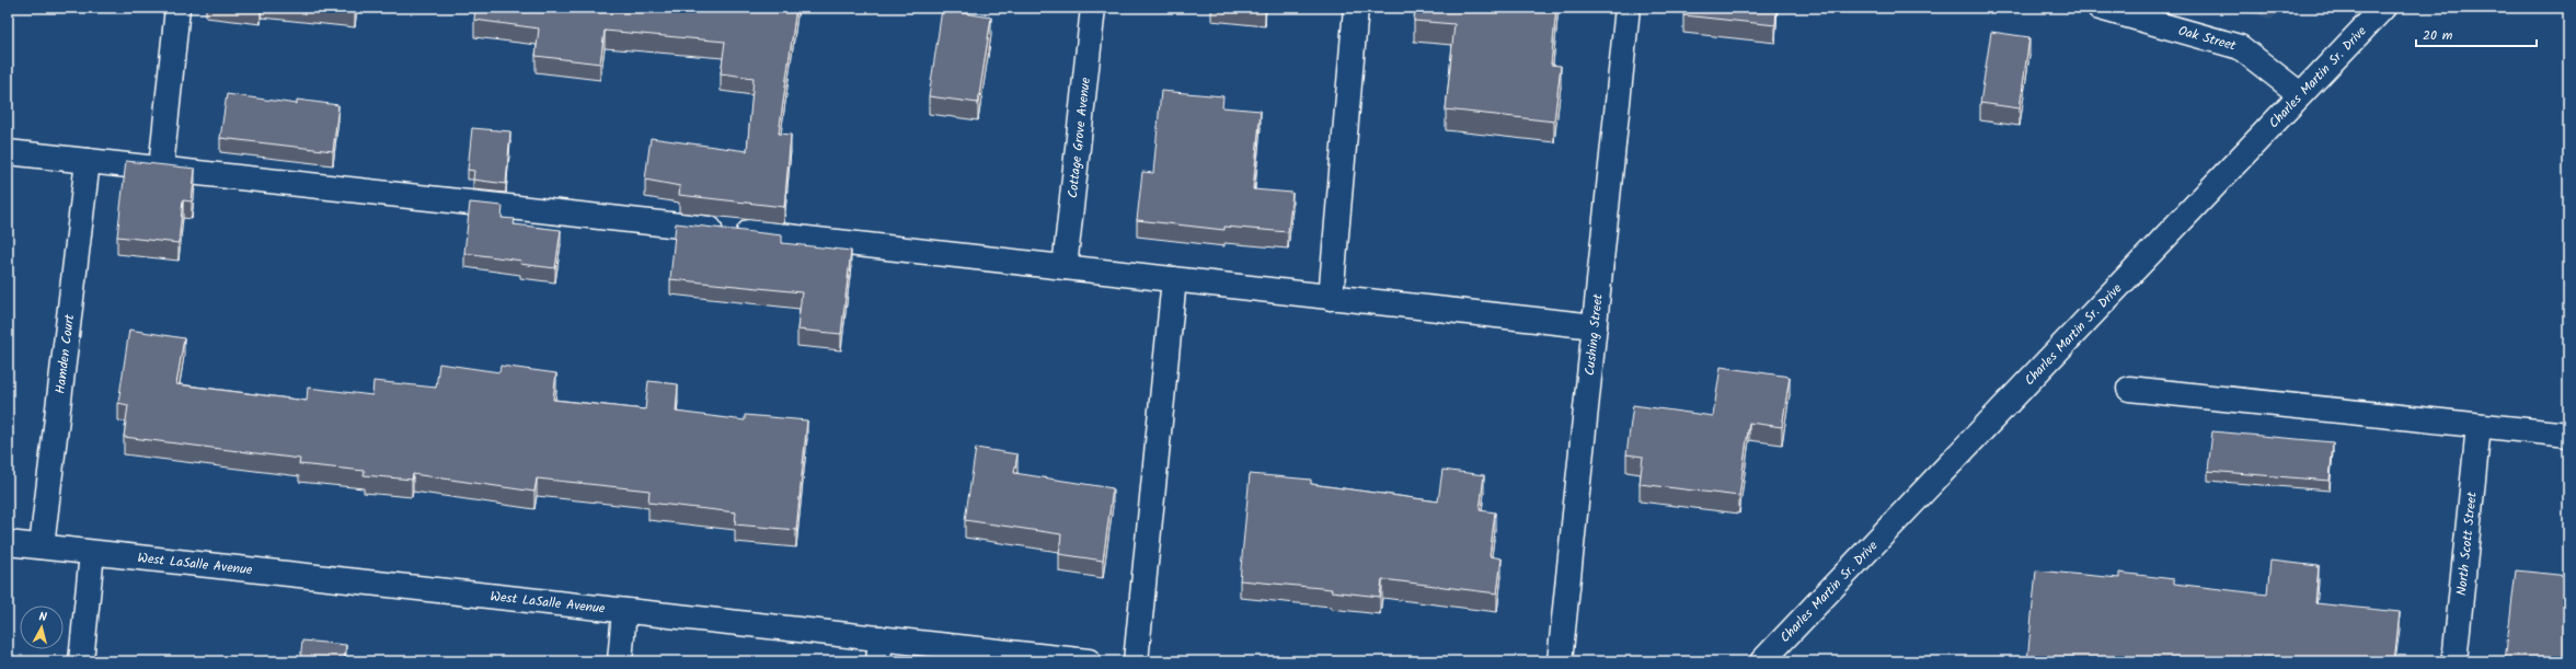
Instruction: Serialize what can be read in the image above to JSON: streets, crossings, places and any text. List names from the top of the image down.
{
  "streets": {
    "street": [
      "Oak Street",
      "Charles Martin Sr. Drive",
      "Cottage Grove Avenue",
      "Cushing Street",
      "Hamden Court",
      "North Scott Street",
      "West LaSalle Avenue"
    ]
  },
  "crossings": [
    ["Oak Street", "Charles Martin Sr. Drive"],
    ["Hamden Court", "West LaSalle Avenue"]
  ],
  "scale_bar": "20 m",
  "north": "top"
}
